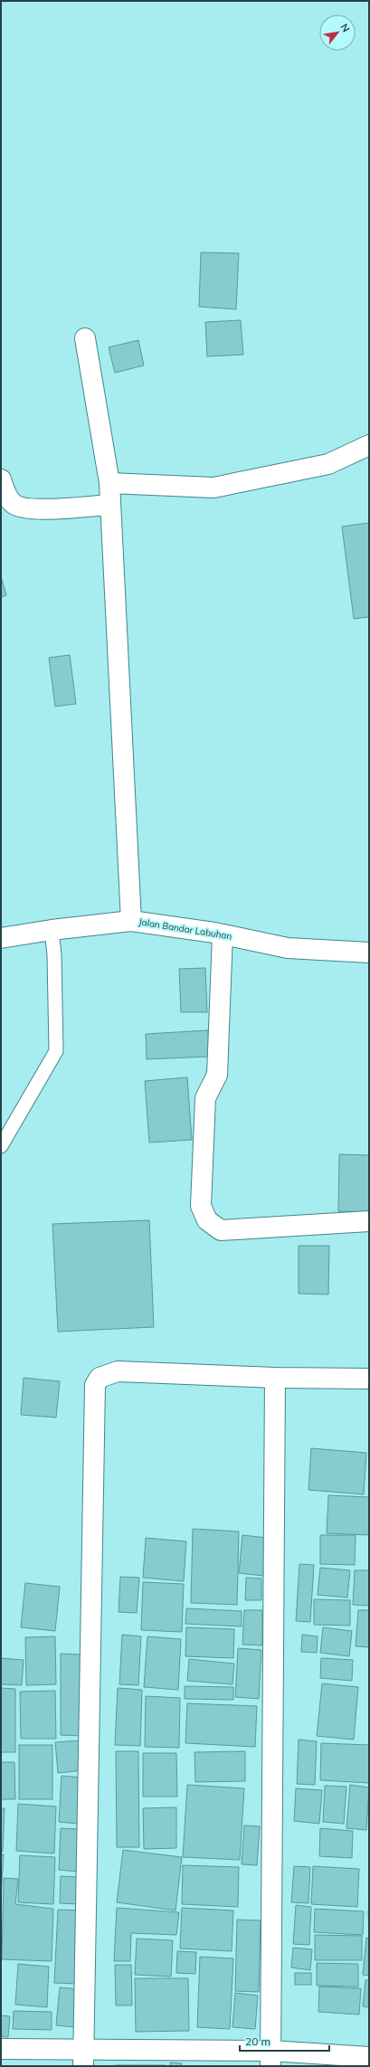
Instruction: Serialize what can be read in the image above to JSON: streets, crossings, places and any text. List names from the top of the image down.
{
  "streets": {
    "street": ["Jalan Bandar Labuhan"]
  },
  "scale_bar": "20 m",
  "north": "top right"
}
